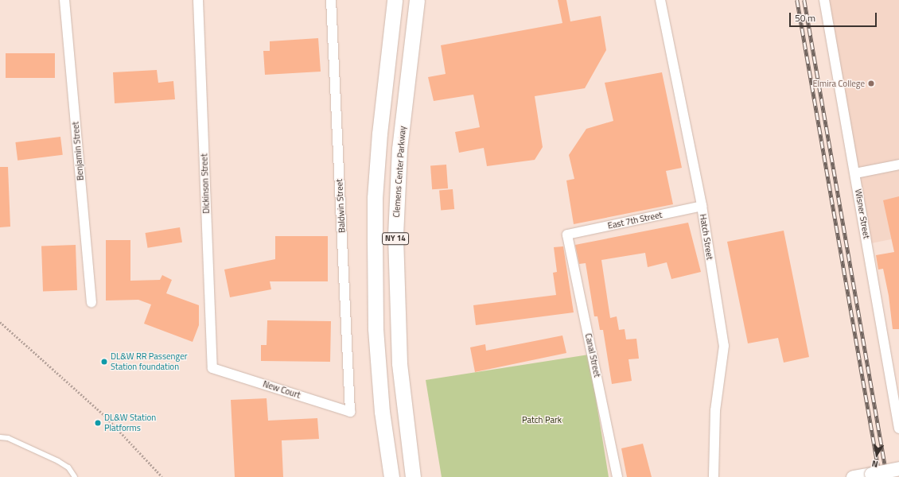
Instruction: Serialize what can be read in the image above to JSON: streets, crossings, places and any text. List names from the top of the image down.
{
  "streets": {
    "main road": ["Clemens Center Parkway", "NY 14"],
    "street": [
      "Benjamin Street",
      "Dickinson Street",
      "Baldwin Street",
      "Wisner Street",
      "East 7th Street",
      "Hatch Street",
      "Canal Street",
      "New Court"
    ]
  },
  "crossings": [
    ["Dickinson Street", "New Court"],
    ["Baldwin Street", "New Court"],
    ["East 7th Street", "Hatch Street"],
    ["East 7th Street", "Canal Street"]
  ],
  "parks": ["Patch Park"],
  "places": ["Elmira College", "DL&W RR Passenger Station foundation", "DL&W Station Platforms"],
  "scale_bar": "50 m",
  "north": "bottom"
}
